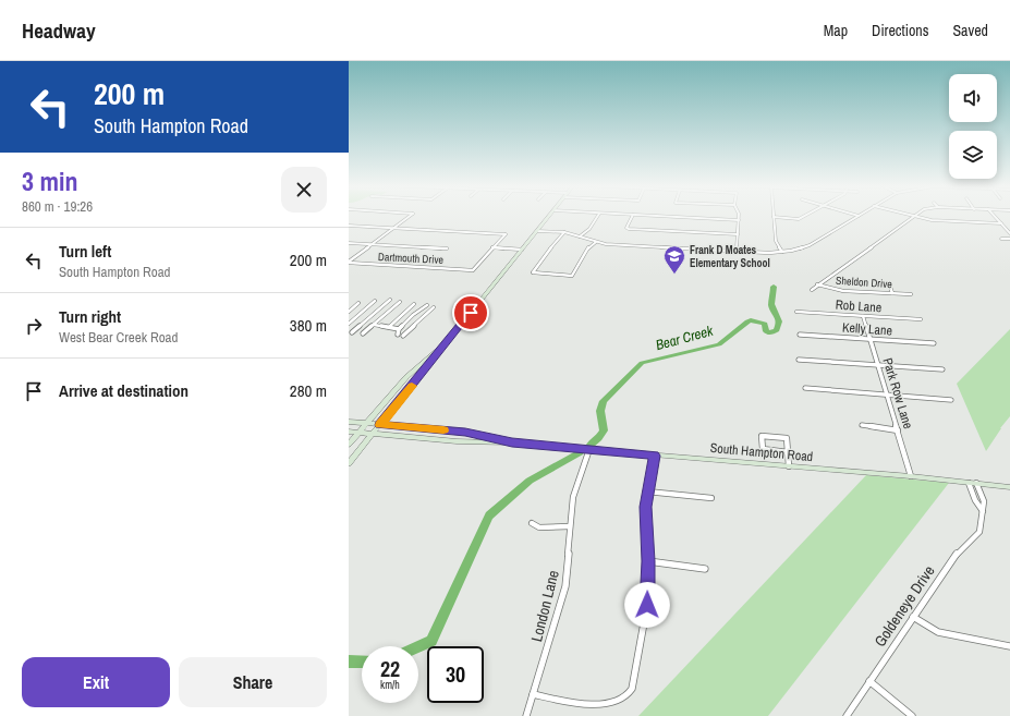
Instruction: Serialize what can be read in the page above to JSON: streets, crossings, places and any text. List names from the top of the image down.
{
  "streets": {
    "main road": ["South Hampton Road"],
    "street": [
      "Dartmouth Drive",
      "Sheldon Drive",
      "Rob Lane",
      "Kelly Lane",
      "Park Row Lane",
      "London Lane",
      "Goldeneye Drive"
    ]
  },
  "crossings": [
    ["Rob Lane", "Park Row Lane"],
    ["Kelly Lane", "Park Row Lane"],
    ["Park Row Lane", "South Hampton Road"],
    ["South Hampton Road", "London Lane"],
    ["South Hampton Road", "Goldeneye Drive"]
  ],
  "water": ["Bear Creek"],
  "places": {
    "school or university": ["Frank D Moates Elementary School"]
  },
  "page": {
    "header": "Headway",
    "nav": ["Map", "Directions", "Saved"],
    "turn": ["200 m", "South Hampton Road"],
    "heading": ["3 min", "860 m · 19:26"],
    "list": [
      {
        "name": "Turn left",
        "note": "South Hampton Road",
        "value": "200 m"
      },
      {
        "name": "Turn right",
        "note": "West Bear Creek Road",
        "value": "380 m"
      },
      {
        "name": "Arrive at destination",
        "value": "280 m"
      }
    ],
    "speed": "22 km/h",
    "limit": "30",
    "buttons": ["Exit", "Share"]
  }
}
